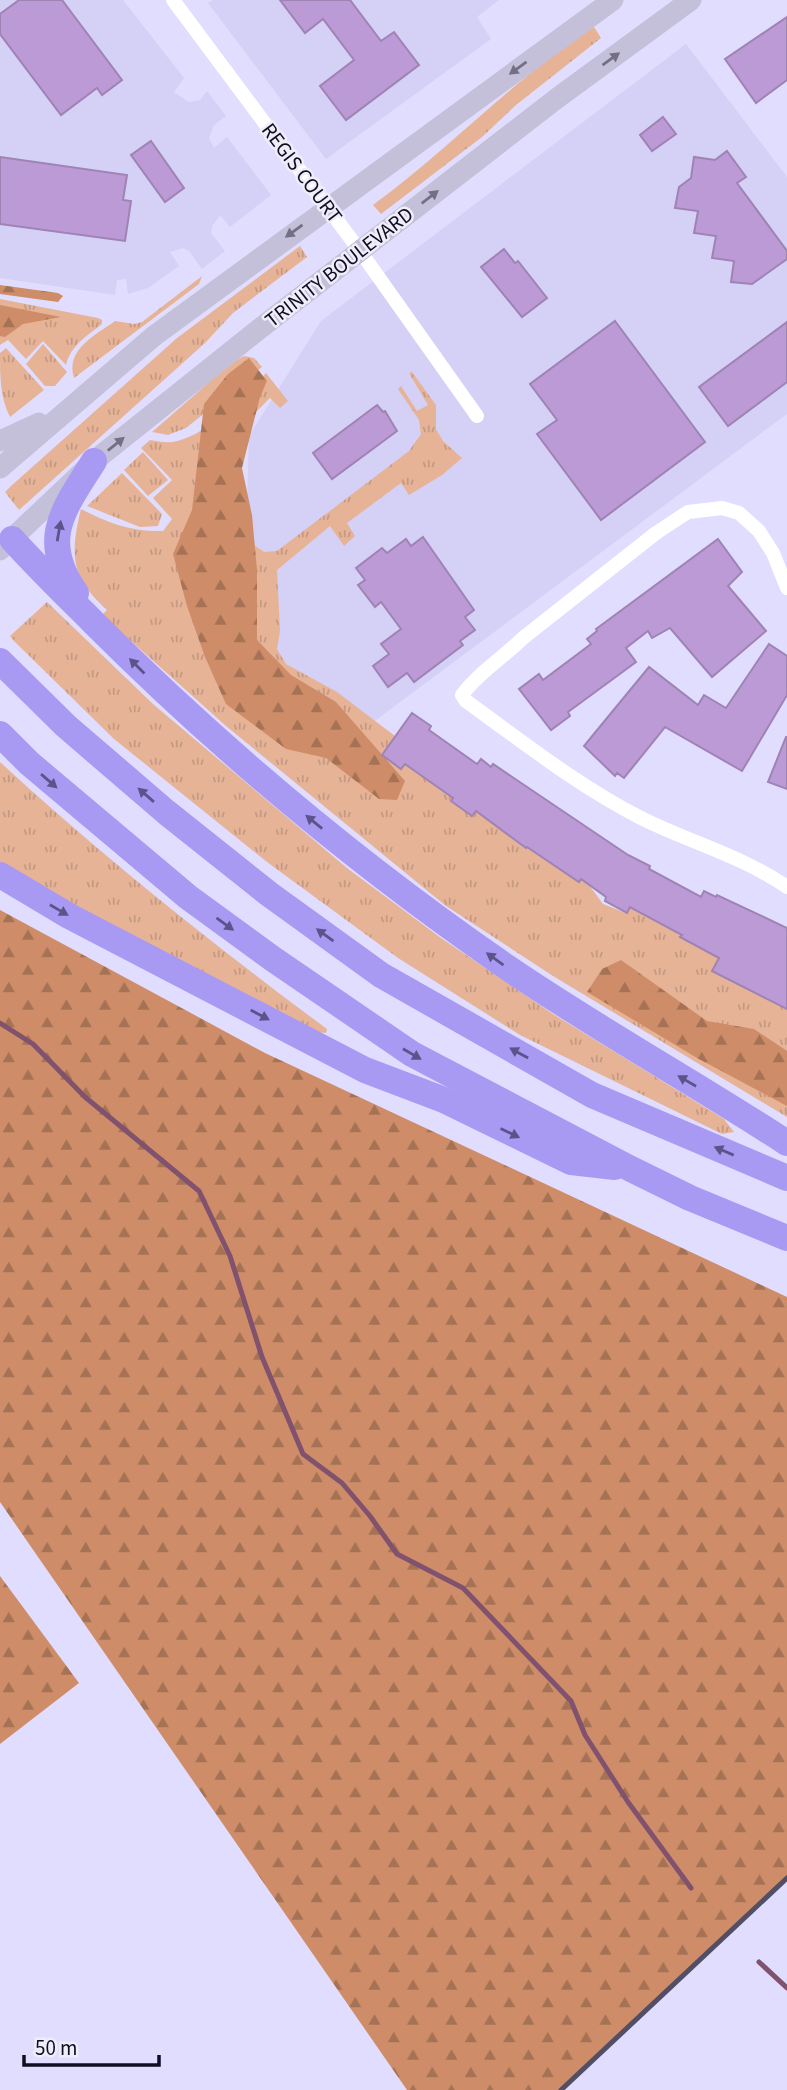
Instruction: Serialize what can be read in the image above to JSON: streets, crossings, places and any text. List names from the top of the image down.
{
  "streets": {
    "main road": ["TRINITY BOULEVARD"],
    "street": ["REGIS COURT"]
  },
  "crossings": [
    ["REGIS COURT", "TRINITY BOULEVARD"]
  ],
  "scale_bar": "50 m"
}
